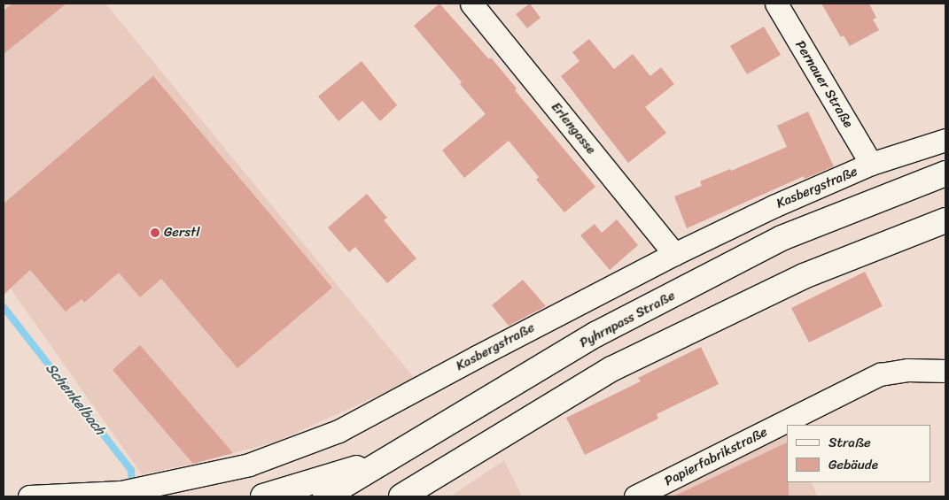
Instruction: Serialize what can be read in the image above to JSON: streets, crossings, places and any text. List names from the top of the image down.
{
  "streets": {
    "main road": ["Pyhrnpass Straße"],
    "street": [
      "Pernauer Straße",
      "Erlengasse",
      "Kasbergstraße",
      "Papierfabrikstraße"
    ]
  },
  "crossings": [
    ["Pernauer Straße", "Kasbergstraße"],
    ["Erlengasse", "Kasbergstraße"]
  ],
  "water": ["Schenkelbach"],
  "places": ["Gerstl"],
  "legend": ["Straße", "Gebäude"]
}
